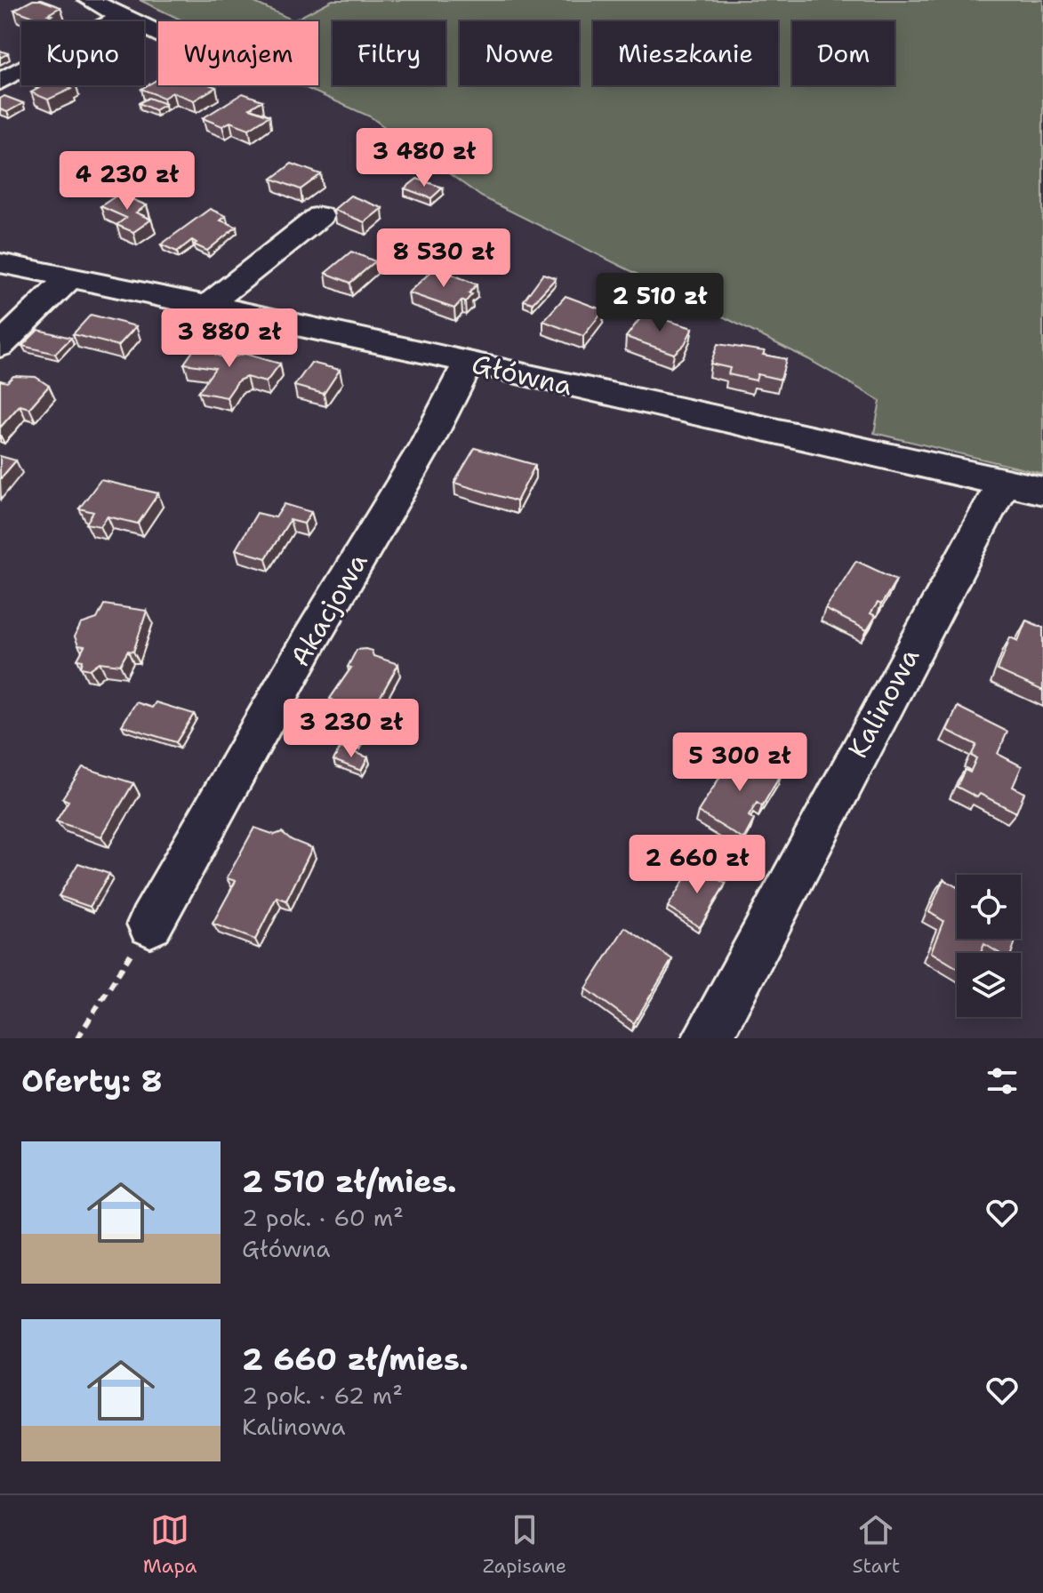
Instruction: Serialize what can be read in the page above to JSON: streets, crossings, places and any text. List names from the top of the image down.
{
  "streets": {
    "street": ["Główna", "Akacjowa", "Kalinowa"]
  },
  "crossings": [
    ["Główna", "Akacjowa"],
    ["Główna", "Kalinowa"]
  ],
  "page": {
    "chip": [
      "Kupno",
      "Wynajem",
      "Filtry",
      "Nowe",
      "Mieszkanie",
      "Dom"
    ],
    "price": [
      "3 480 zł",
      "4 230 zł",
      "8 530 zł",
      "2 510 zł",
      "3 880 zł",
      "3 230 zł",
      "5 300 zł",
      "2 660 zł"
    ],
    "heading": "Oferty: 8",
    "list": [
      {
        "name": "2 510 zł/mies.",
        "note": "2 pok. · 60 m² · Główna"
      },
      {
        "name": "2 660 zł/mies.",
        "note": "2 pok. · 62 m² · Kalinowa"
      }
    ],
    "tabs": ["Mapa", "Zapisane", "Start"]
  }
}
